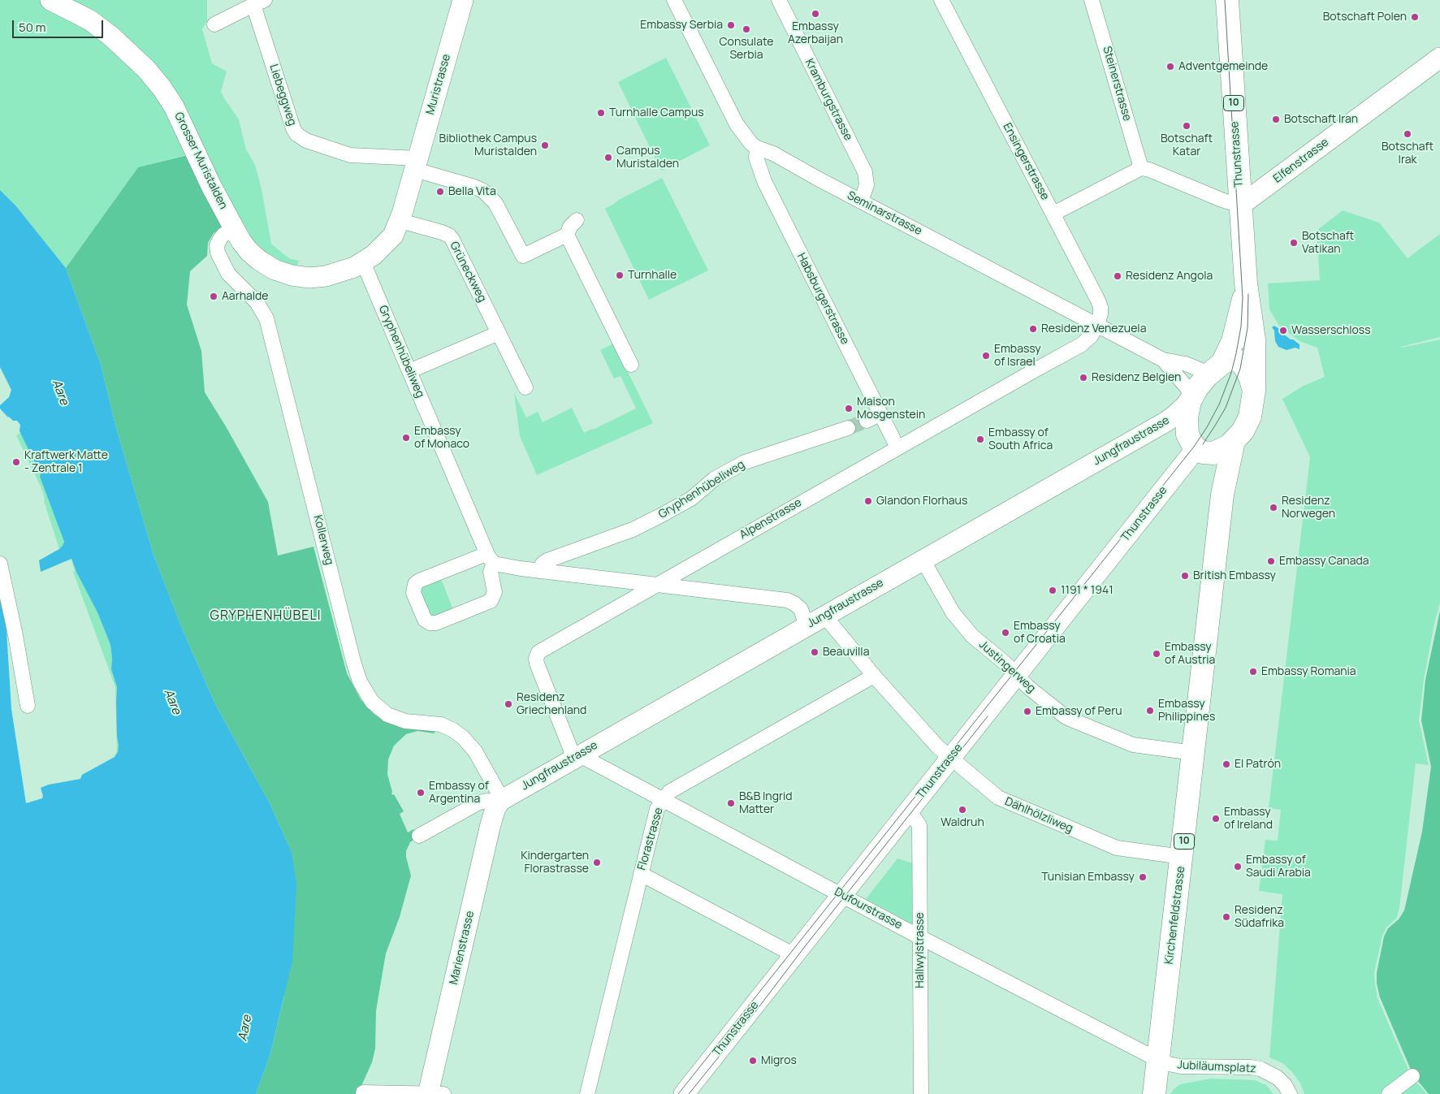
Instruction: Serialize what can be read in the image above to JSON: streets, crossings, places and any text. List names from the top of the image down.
{
  "streets": {
    "main road": ["10", "Thunstrasse", "Kirchenfeldstrasse"],
    "street": [
      "Steinerstrasse",
      "Muristrasse",
      "Liebeggweg",
      "Kramburgstrasse",
      "Grosser Muristalden",
      "Elfenstrasse",
      "Ensingerstrasse",
      "Seminarstrasse",
      "Grüneckweg",
      "Habsburgerstrasse",
      "Gryphenhübeliweg",
      "Jungfraustrasse",
      "Alpenstrasse",
      "Kollerweg",
      "Justingerweg",
      "Dählhölzliweg",
      "Florastrasse",
      "Dufourstrasse",
      "Marienstrasse",
      "Hallwylstrasse",
      "Jubiläumsplatz"
    ]
  },
  "crossings": [
    ["Muristrasse", "Liebeggweg"],
    ["Muristrasse", "Grosser Muristalden"],
    ["Muristrasse", "Grüneckweg"],
    ["Muristrasse", "Gryphenhübeliweg"],
    ["Kramburgstrasse", "Seminarstrasse"],
    ["Thunstrasse", "Elfenstrasse"],
    ["Thunstrasse", "Seminarstrasse"],
    ["Thunstrasse", "Jungfraustrasse"],
    ["Thunstrasse", "Justingerweg"],
    ["Thunstrasse", "Dählhölzliweg"],
    ["Thunstrasse", "Dufourstrasse"],
    ["Thunstrasse", "Kirchenfeldstrasse"],
    ["Thunstrasse", "Hallwylstrasse"],
    ["Grosser Muristalden", "Gryphenhübeliweg"],
    ["Grosser Muristalden", "Kollerweg"],
    ["Ensingerstrasse", "Seminarstrasse"],
    ["Ensingerstrasse", "Alpenstrasse"],
    ["Seminarstrasse", "Habsburgerstrasse"],
    ["Seminarstrasse", "Jungfraustrasse"],
    ["Seminarstrasse", "Alpenstrasse"],
    ["Seminarstrasse", "Kirchenfeldstrasse"],
    ["Habsburgerstrasse", "Alpenstrasse"],
    ["Jungfraustrasse", "Alpenstrasse"],
    ["Jungfraustrasse", "Kollerweg"],
    ["Jungfraustrasse", "Justingerweg"],
    ["Jungfraustrasse", "Dählhölzliweg"],
    ["Jungfraustrasse", "Dufourstrasse"],
    ["Jungfraustrasse", "Kirchenfeldstrasse"],
    ["Jungfraustrasse", "Marienstrasse"],
    ["Alpenstrasse", "Dufourstrasse"],
    ["Kollerweg", "Marienstrasse"],
    ["Justingerweg", "Kirchenfeldstrasse"],
    ["Dählhölzliweg", "Florastrasse"],
    ["Dählhölzliweg", "Kirchenfeldstrasse"],
    ["Florastrasse", "Dufourstrasse"],
    ["Dufourstrasse", "Kirchenfeldstrasse"],
    ["Dufourstrasse", "Hallwylstrasse"],
    ["Dufourstrasse", "Jubiläumsplatz"],
    ["Kirchenfeldstrasse", "Jubiläumsplatz"]
  ],
  "districts": ["GRYPHENHÜBELI"],
  "water": ["Aare"],
  "places": [
    "Embassy Azerbaijan",
    "Botschaft Polen",
    "Embassy Serbia",
    "Consulate Serbia",
    "Adventgemeinde",
    "Turnhalle Campus",
    "Botschaft Iran",
    "Botschaft Katar",
    "Botschaft Irak",
    "Bibliothek Campus Muristalden",
    "Campus Muristalden",
    "Bella Vita",
    "Botschaft Vatikan",
    "Turnhalle",
    "Residenz Angola",
    "Aarhalde",
    "Residenz Venezuela",
    "Wasserschloss",
    "Embassy of Israel",
    "Residenz Belgien",
    "Maison Mosgenstein",
    "Embassy of Monaco",
    "Embassy of South Africa",
    "Kraftwerk Matte - Zentrale 1",
    "Glandon Florhaus",
    "Residenz Norwegen",
    "Embassy Canada",
    "British Embassy",
    "1191 * 1941",
    "Embassy of Croatia",
    "Beauvilla",
    "Embassy of Austria",
    "Embassy Romania",
    "Residenz Griechenland",
    "Embassy Philippines",
    "Embassy of Peru",
    "El Patrón",
    "Embassy of Argentina",
    "B&B Ingrid Matter",
    "Waldruh",
    "Embassy of Ireland",
    "Kindergarten Florastrasse",
    "Embassy of Saudi Arabia",
    "Tunisian Embassy",
    "Residenz Südafrika",
    "Migros"
  ],
  "scale_bar": "50 m"
}
